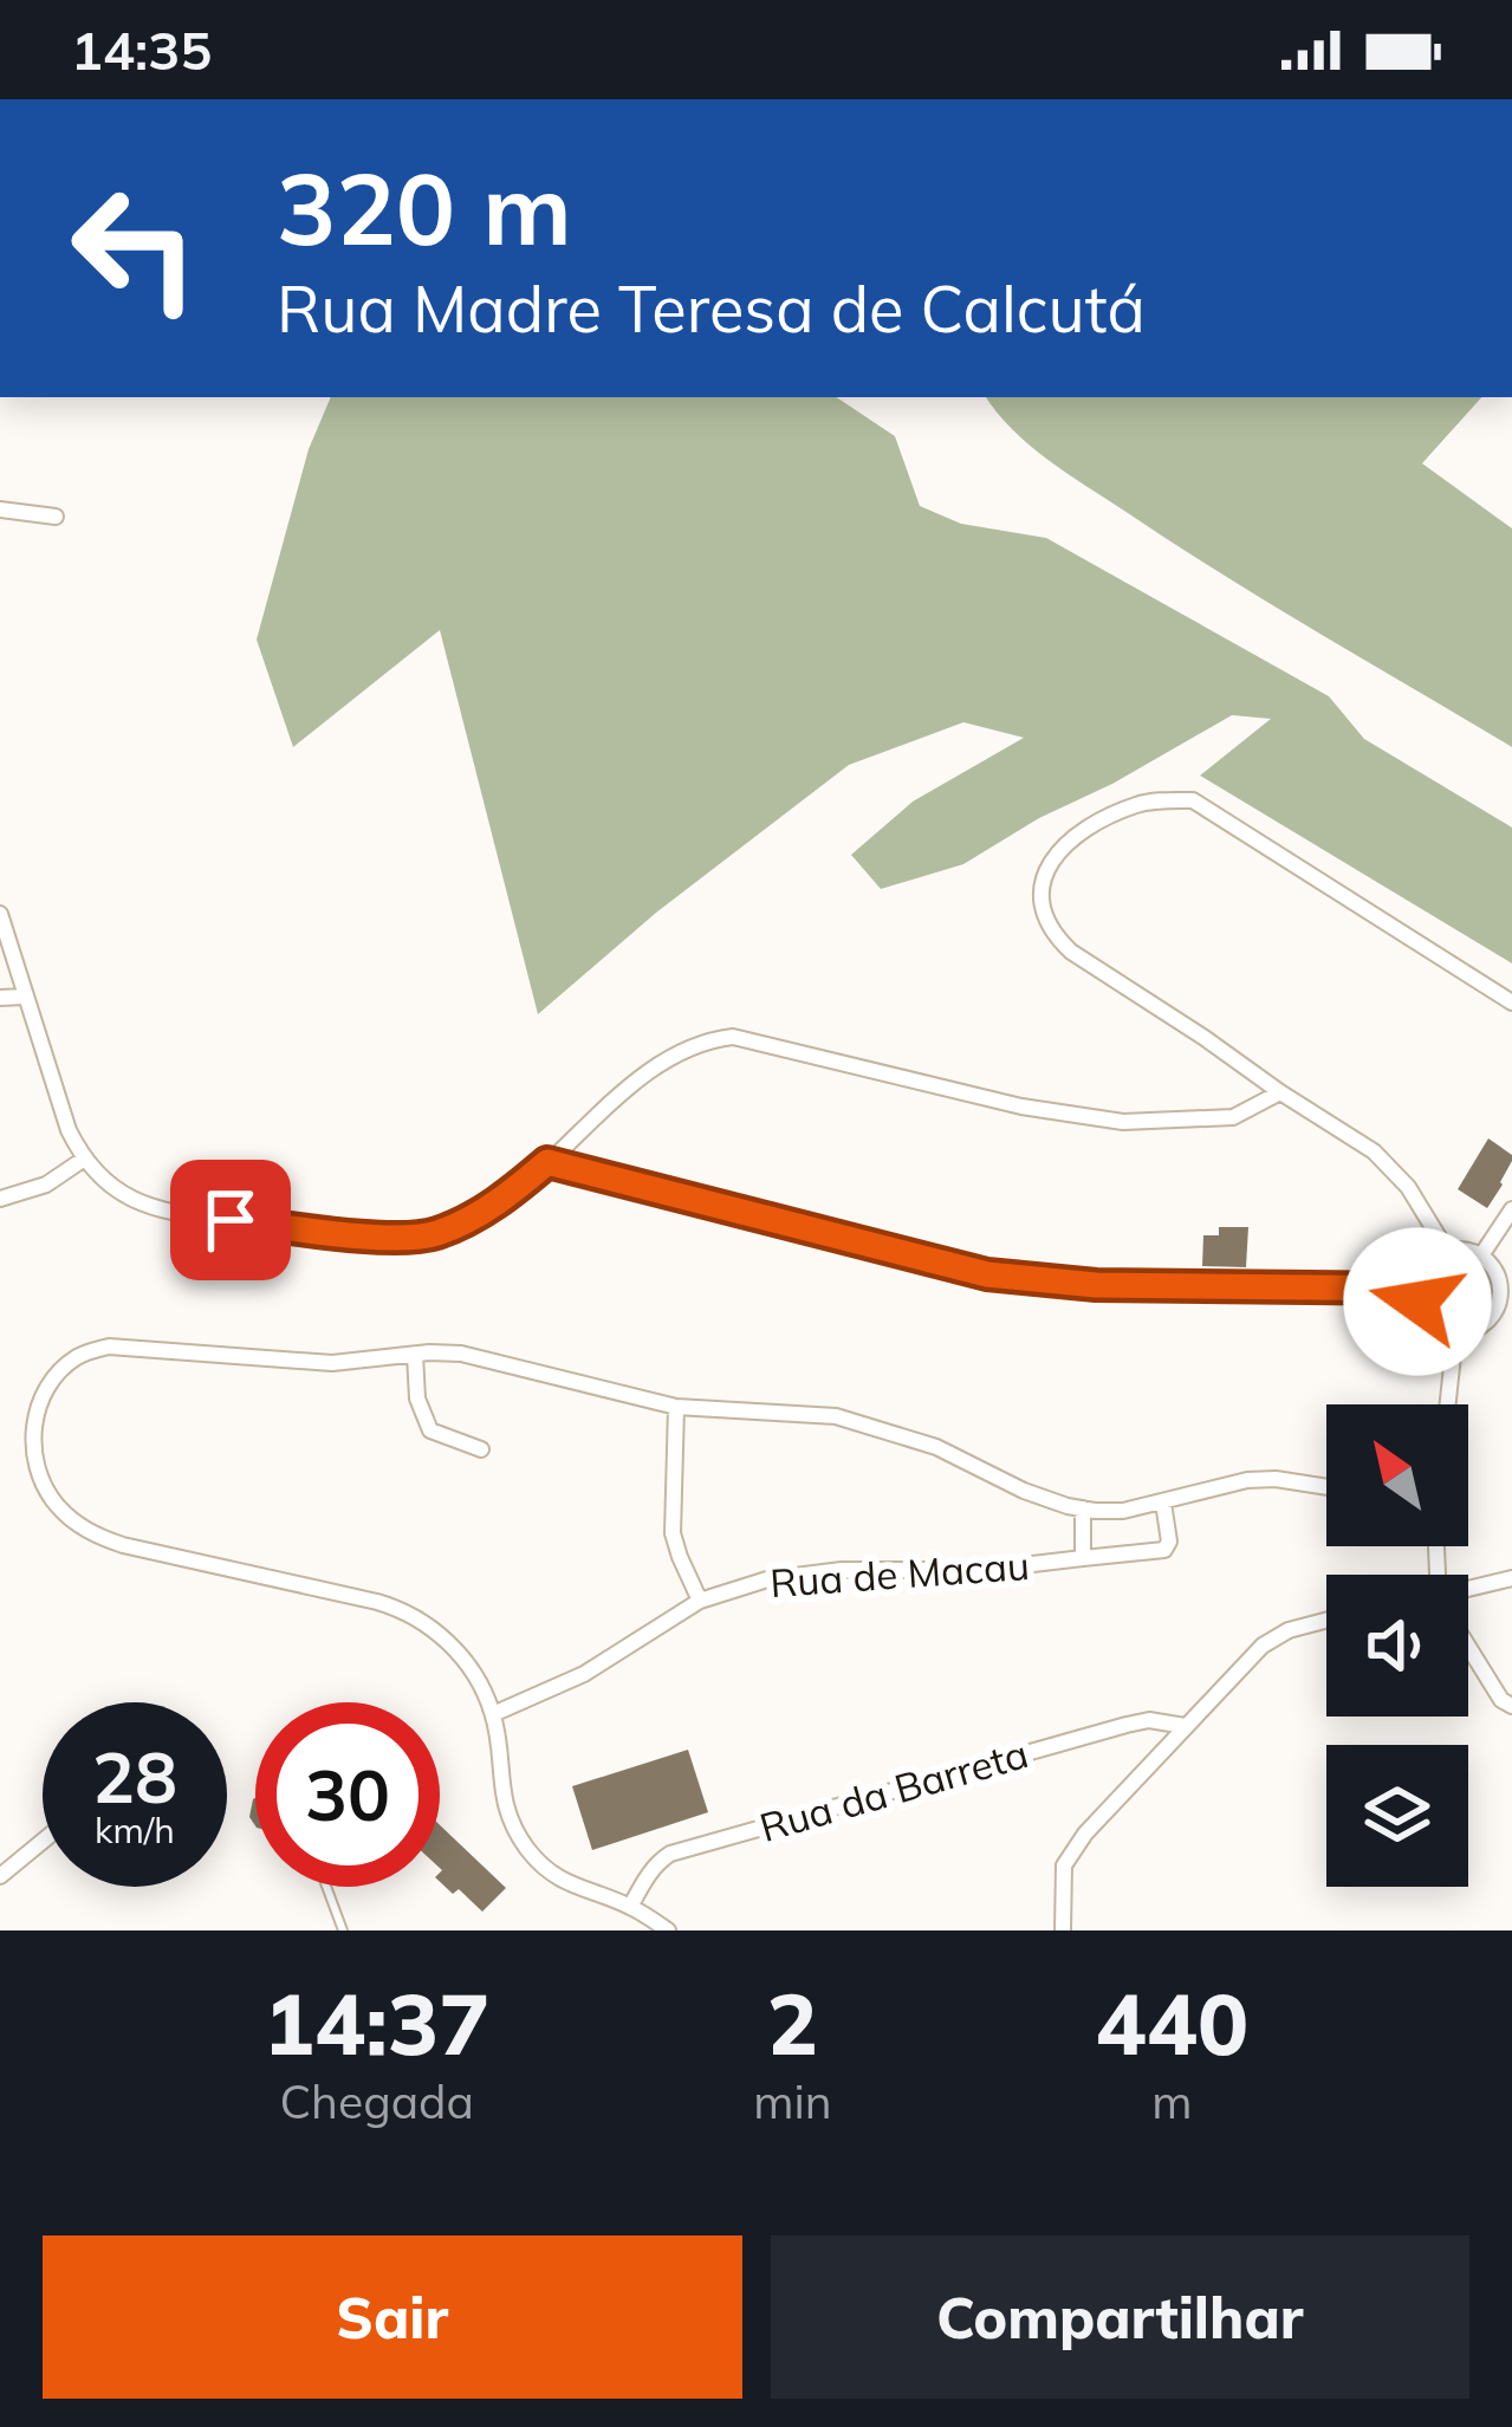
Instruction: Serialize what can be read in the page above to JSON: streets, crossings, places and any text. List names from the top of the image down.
{
  "streets": {
    "street": ["Rua de Macau", "Rua da Barreta"]
  },
  "north": "top left",
  "page": {
    "status": "14:35",
    "turn": ["320 m", "Rua Madre Teresa de Calcutá"],
    "speed": "28 km/h",
    "limit": "30",
    "eta": [
      "14:37",
      "Chegada",
      "2",
      "min",
      "440",
      "m"
    ],
    "buttons": ["Sair", "Compartilhar"]
  }
}
